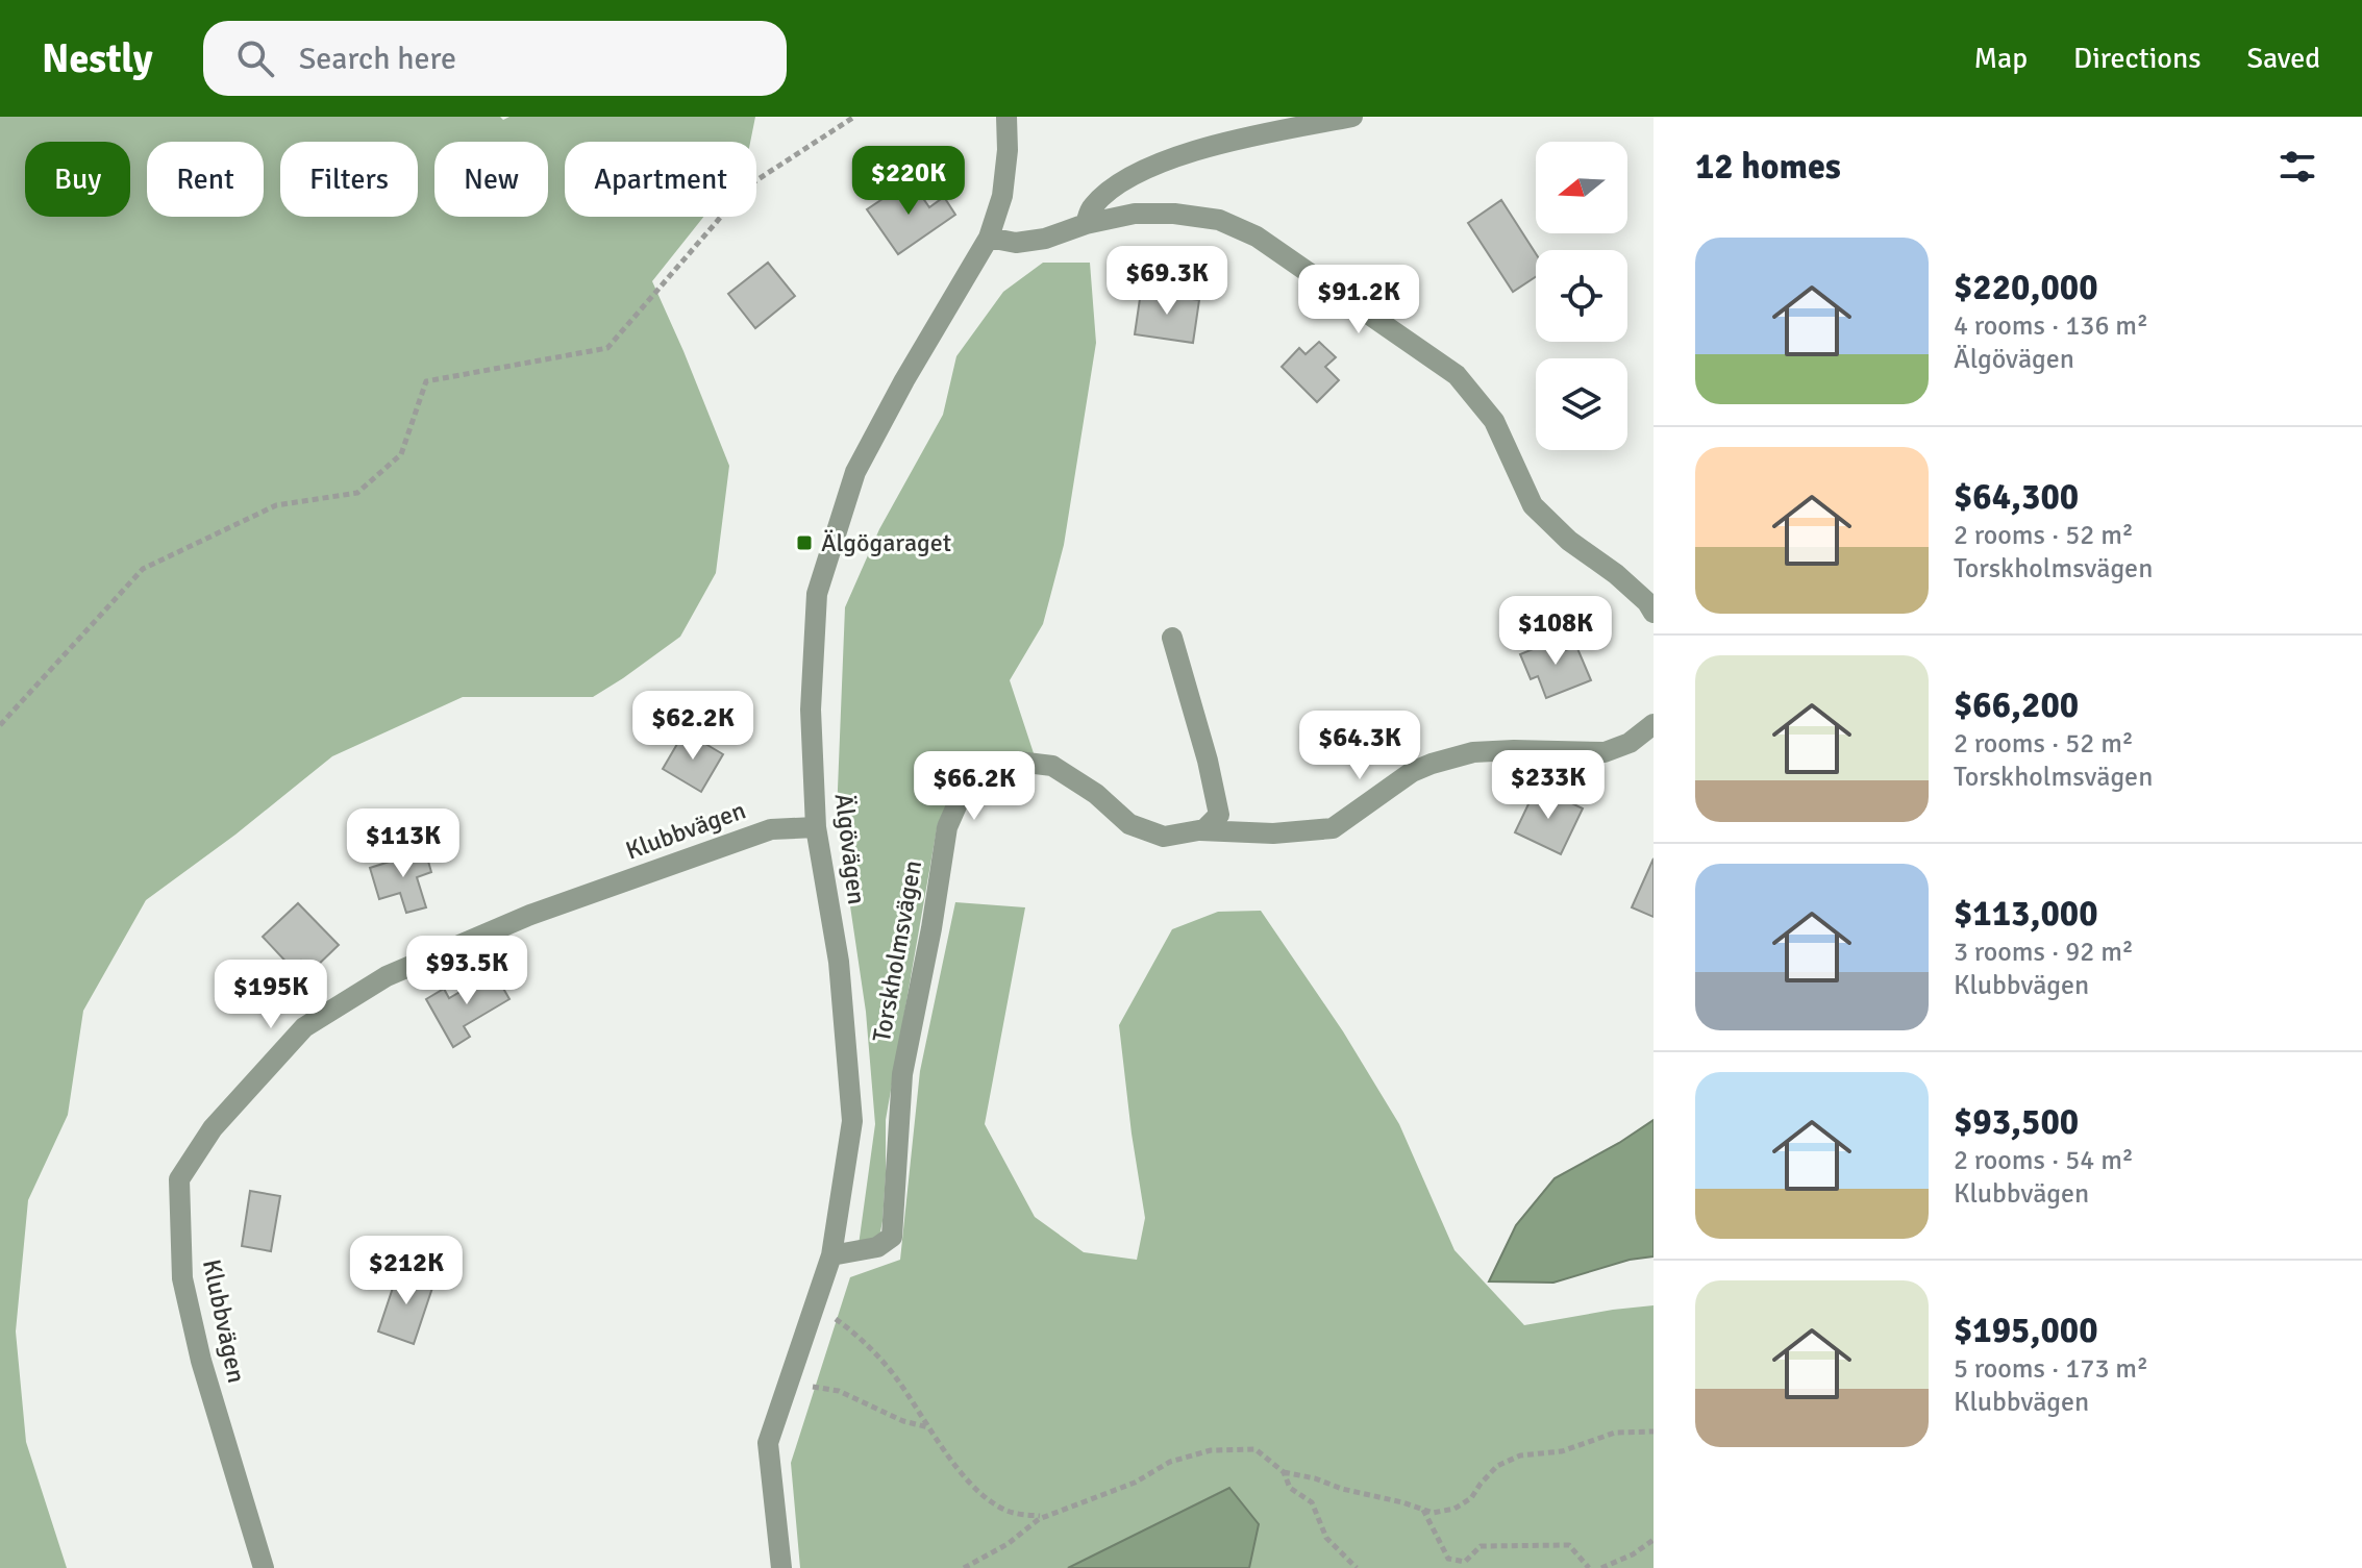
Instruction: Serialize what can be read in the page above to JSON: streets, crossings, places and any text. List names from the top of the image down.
{
  "streets": {
    "street": ["Klubbvägen", "Älgövägen", "Torskholmsvägen"]
  },
  "crossings": [
    ["Klubbvägen", "Älgövägen"],
    ["Älgövägen", "Torskholmsvägen"]
  ],
  "places": {
    "transit": ["Älgögaraget"]
  },
  "north": "left",
  "page": {
    "header": "Nestly",
    "search": "Search here",
    "nav": ["Map", "Directions", "Saved"],
    "heading": "12 homes",
    "chip": [
      "Buy",
      "Rent",
      "Filters",
      "New",
      "Apartment"
    ],
    "price": [
      "$220K",
      "$69.3K",
      "$91.2K",
      "$108K",
      "$62.2K",
      "$64.3K",
      "$233K",
      "$66.2K",
      "$113K",
      "$93.5K",
      "$195K",
      "$212K"
    ],
    "list": [
      {
        "name": "$220,000",
        "note": "4 rooms · 136 m² · Älgövägen"
      },
      {
        "name": "$64,300",
        "note": "2 rooms · 52 m² · Torskholmsvägen"
      },
      {
        "name": "$66,200",
        "note": "2 rooms · 52 m² · Torskholmsvägen"
      },
      {
        "name": "$113,000",
        "note": "3 rooms · 92 m² · Klubbvägen"
      },
      {
        "name": "$93,500",
        "note": "2 rooms · 54 m² · Klubbvägen"
      },
      {
        "name": "$195,000",
        "note": "5 rooms · 173 m² · Klubbvägen"
      }
    ]
  }
}
